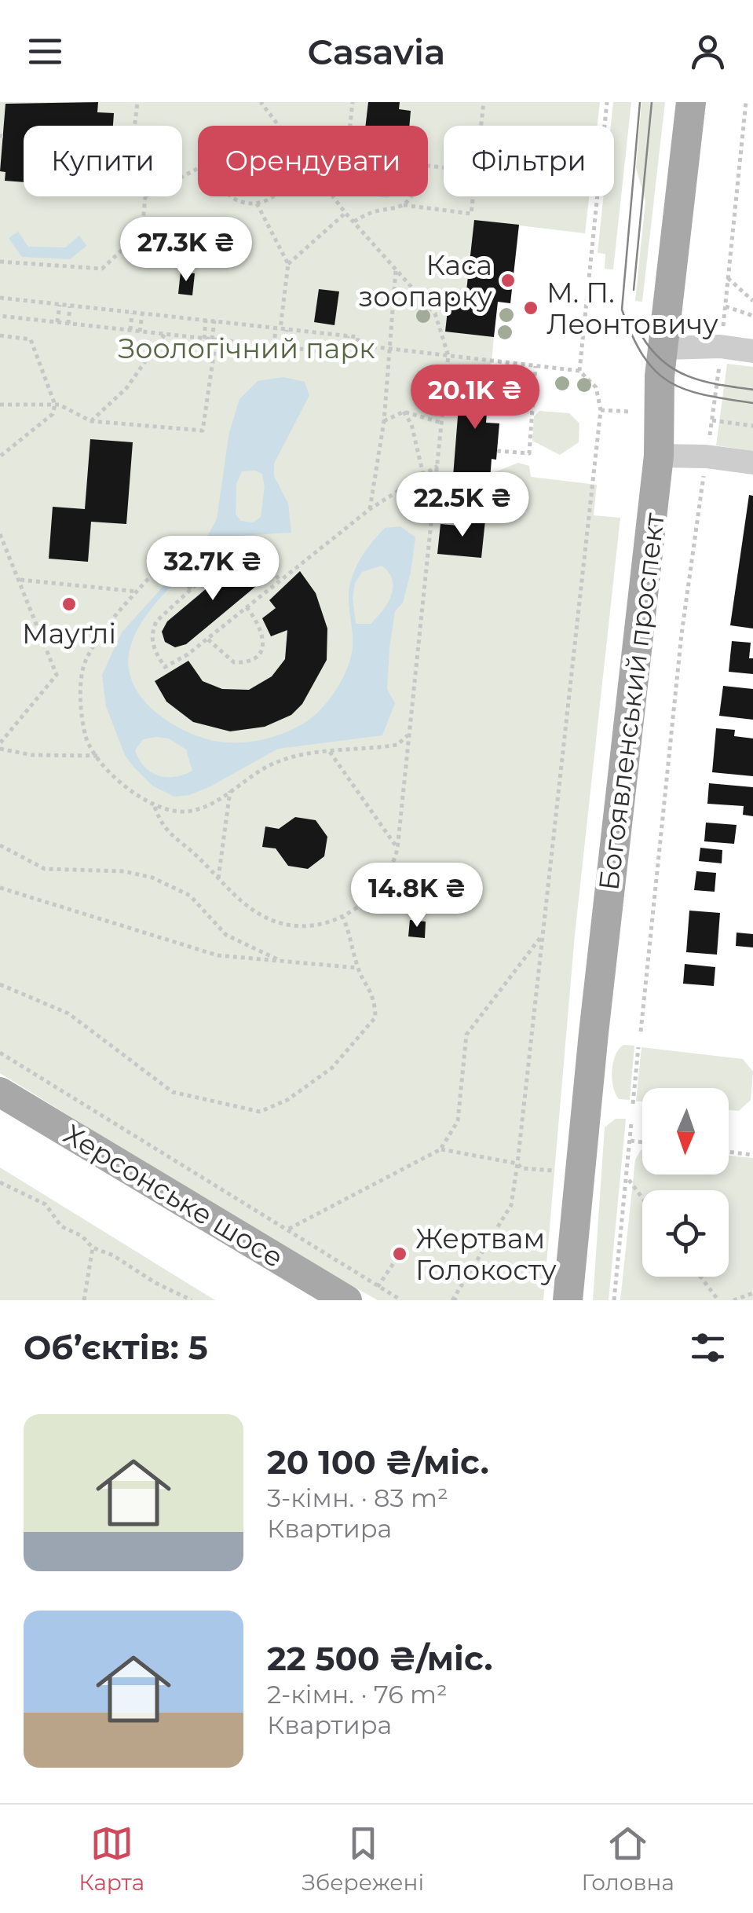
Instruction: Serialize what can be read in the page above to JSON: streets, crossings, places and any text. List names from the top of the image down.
{
  "streets": {
    "main road": ["Богоявленський проспект", "Херсонське шосе"]
  },
  "parks": ["Зоологічний парк"],
  "places": [
    "Каса зоопарку",
    "М. П. Леонтовичу",
    "Мауґлі",
    "Жертвам Голокосту"
  ],
  "north": "bottom",
  "page": {
    "header": "Casavia",
    "chip": ["Купити", "Орендувати", "Фільтри"],
    "price": [
      "27.3K ₴",
      "20.1K ₴",
      "22.5K ₴",
      "32.7K ₴",
      "14.8K ₴"
    ],
    "heading": "Об’єктів: 5",
    "list": [
      {
        "name": "20 100 ₴/міс.",
        "note": "3-кімн. · 83 m² · Квартира"
      },
      {
        "name": "22 500 ₴/міс.",
        "note": "2-кімн. · 76 m² · Квартира"
      }
    ],
    "tabs": ["Карта", "Збережені", "Головна"]
  }
}
